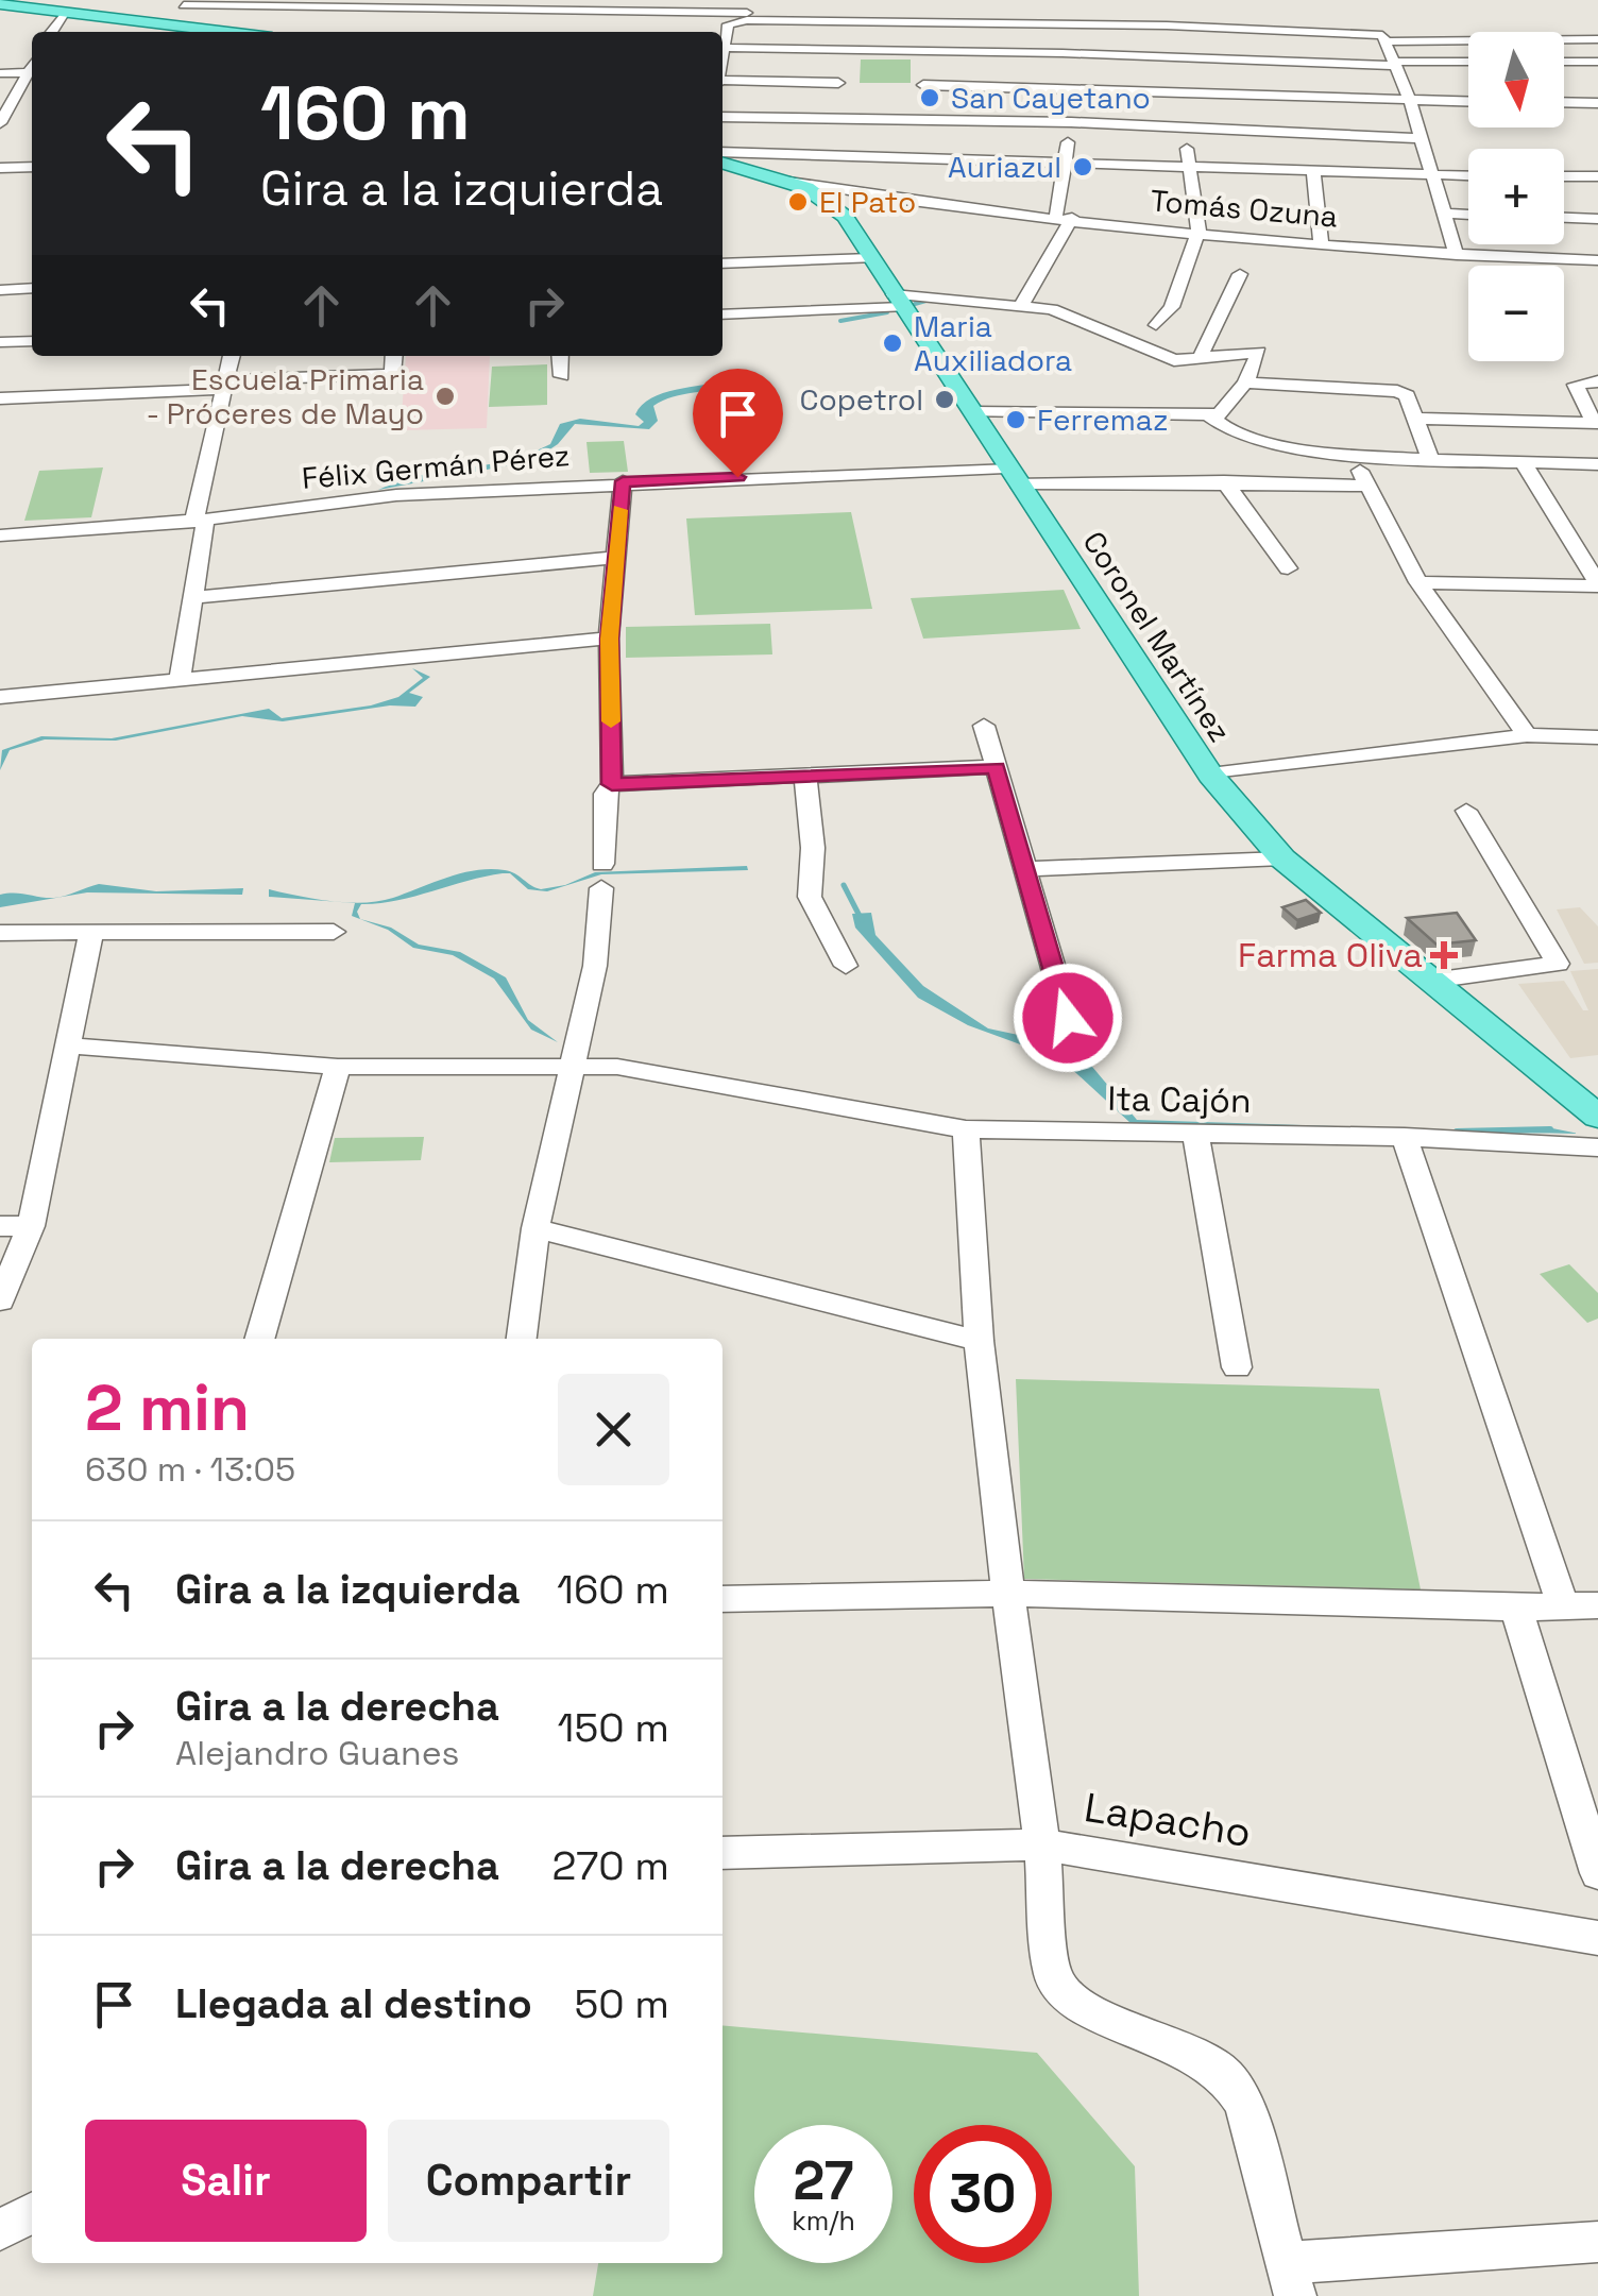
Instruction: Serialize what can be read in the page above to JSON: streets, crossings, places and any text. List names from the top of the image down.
{
  "streets": {
    "main road": ["Coronel Martínez"],
    "street": [
      "Tomás Ozuna",
      "Félix Germán Pérez",
      "Ita Cajón",
      "Lapacho"
    ]
  },
  "crossings": [
    ["Tomás Ozuna", "Coronel Martínez"],
    ["Félix Germán Pérez", "Coronel Martínez"]
  ],
  "places": {
    "other": [
      "San Cayetano",
      "Auriazul",
      "El Pato",
      "Maria Auxiliadora",
      "Escuela Primaria - Próceres de Mayo",
      "Copetrol",
      "Ferremaz"
    ],
    "health": ["Farma Oliva"]
  },
  "north": "bottom",
  "page": {
    "map_buttons": ["+", "−"],
    "turn": ["160 m", "Gira a la izquierda"],
    "heading": ["2 min", "630 m · 13:05"],
    "list": [
      {
        "name": "Gira a la izquierda",
        "value": "160 m"
      },
      {
        "name": "Gira a la derecha",
        "note": "Alejandro Guanes",
        "value": "150 m"
      },
      {
        "name": "Gira a la derecha",
        "value": "270 m"
      },
      {
        "name": "Llegada al destino",
        "value": "50 m"
      }
    ],
    "buttons": ["Salir", "Compartir"],
    "speed": "27 km/h",
    "limit": "30"
  }
}
